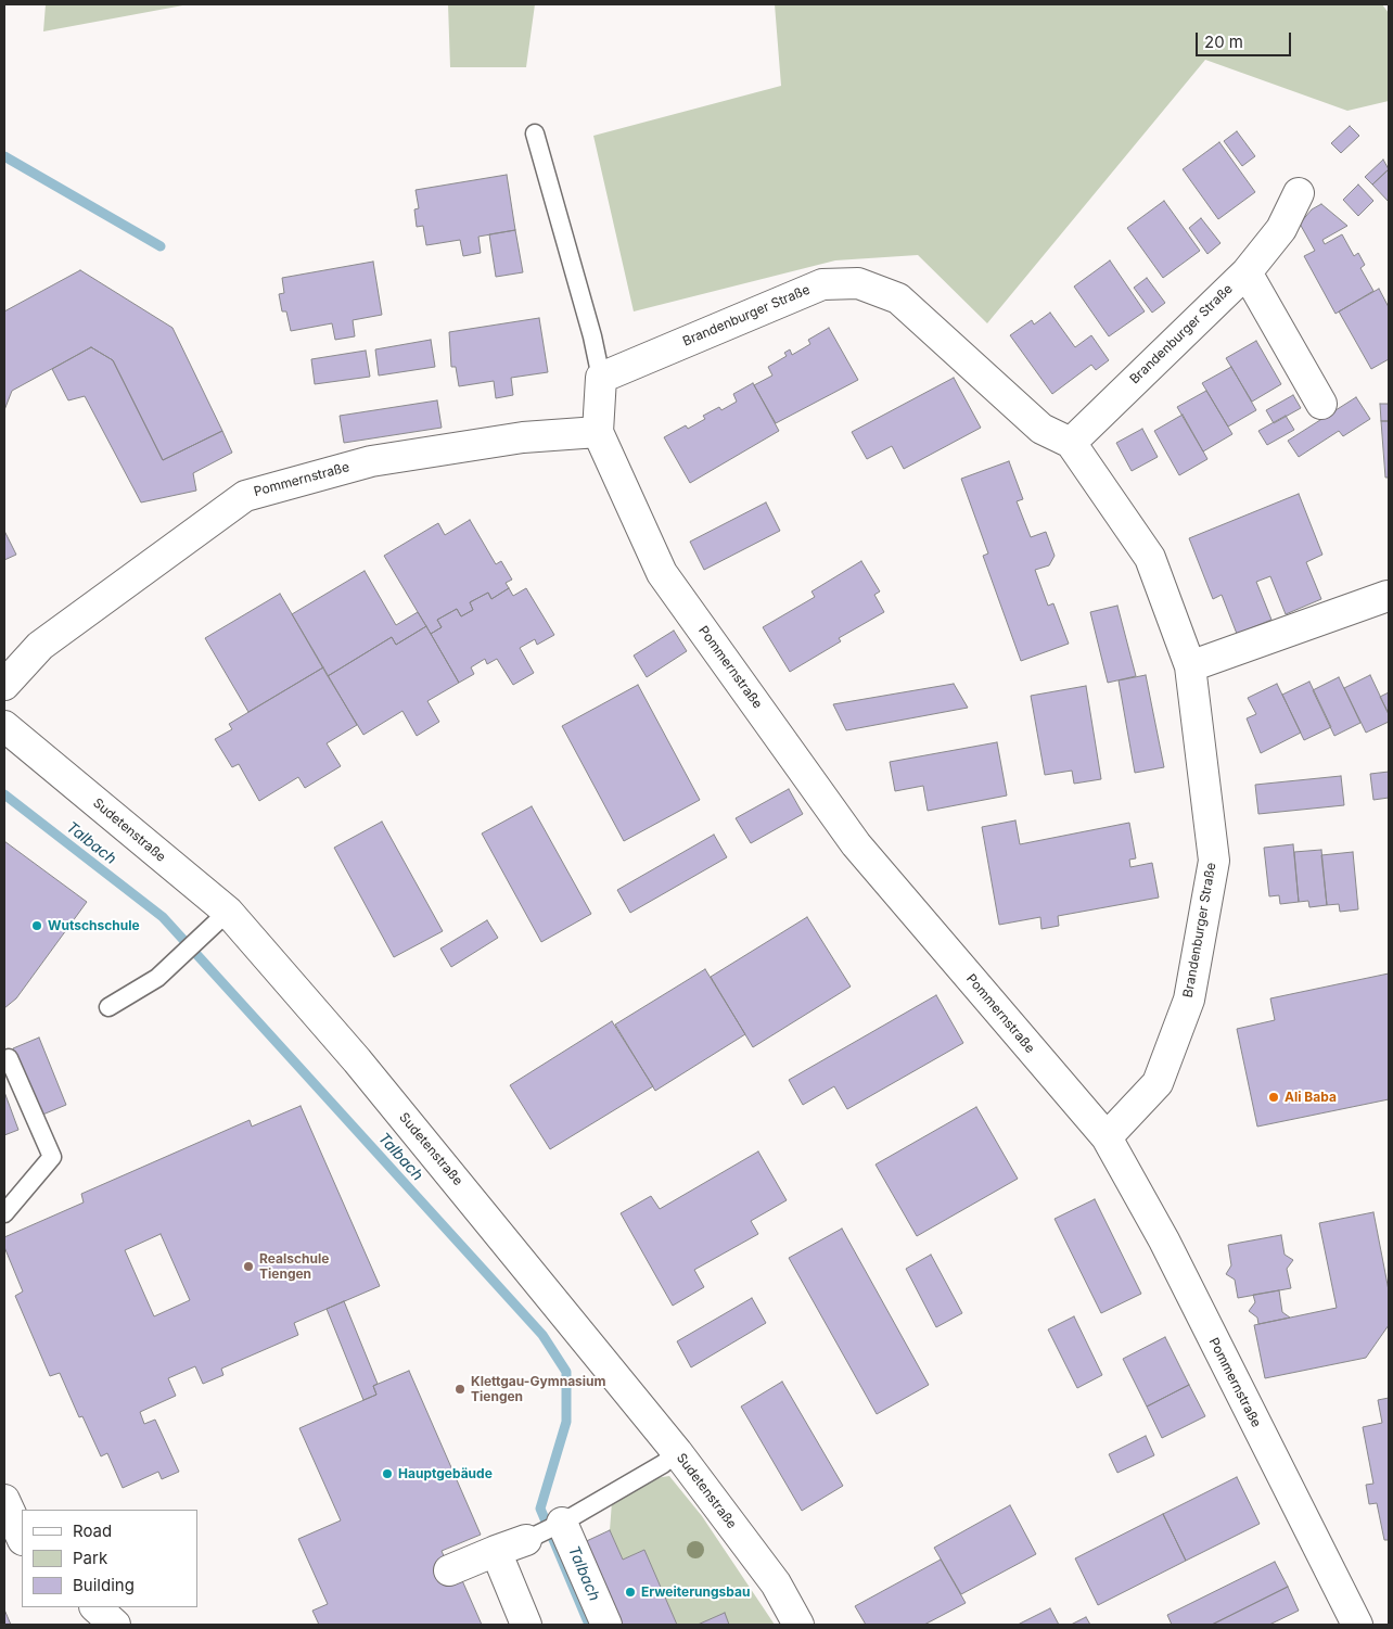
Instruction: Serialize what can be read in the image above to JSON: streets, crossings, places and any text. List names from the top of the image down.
{
  "streets": {
    "street": ["Brandenburger Straße", "Pommernstraße", "Sudetenstraße"]
  },
  "crossings": [
    ["Brandenburger Straße", "Pommernstraße"]
  ],
  "water": ["Talbach"],
  "places": [
    "Wutschschule",
    "Ali Baba",
    "Realschule Tiengen",
    "Klettgau-Gymnasium Tiengen",
    "Hauptgebäude",
    "Erweiterungsbau"
  ],
  "legend": ["Road", "Park", "Building"],
  "scale_bar": "20 m"
}
